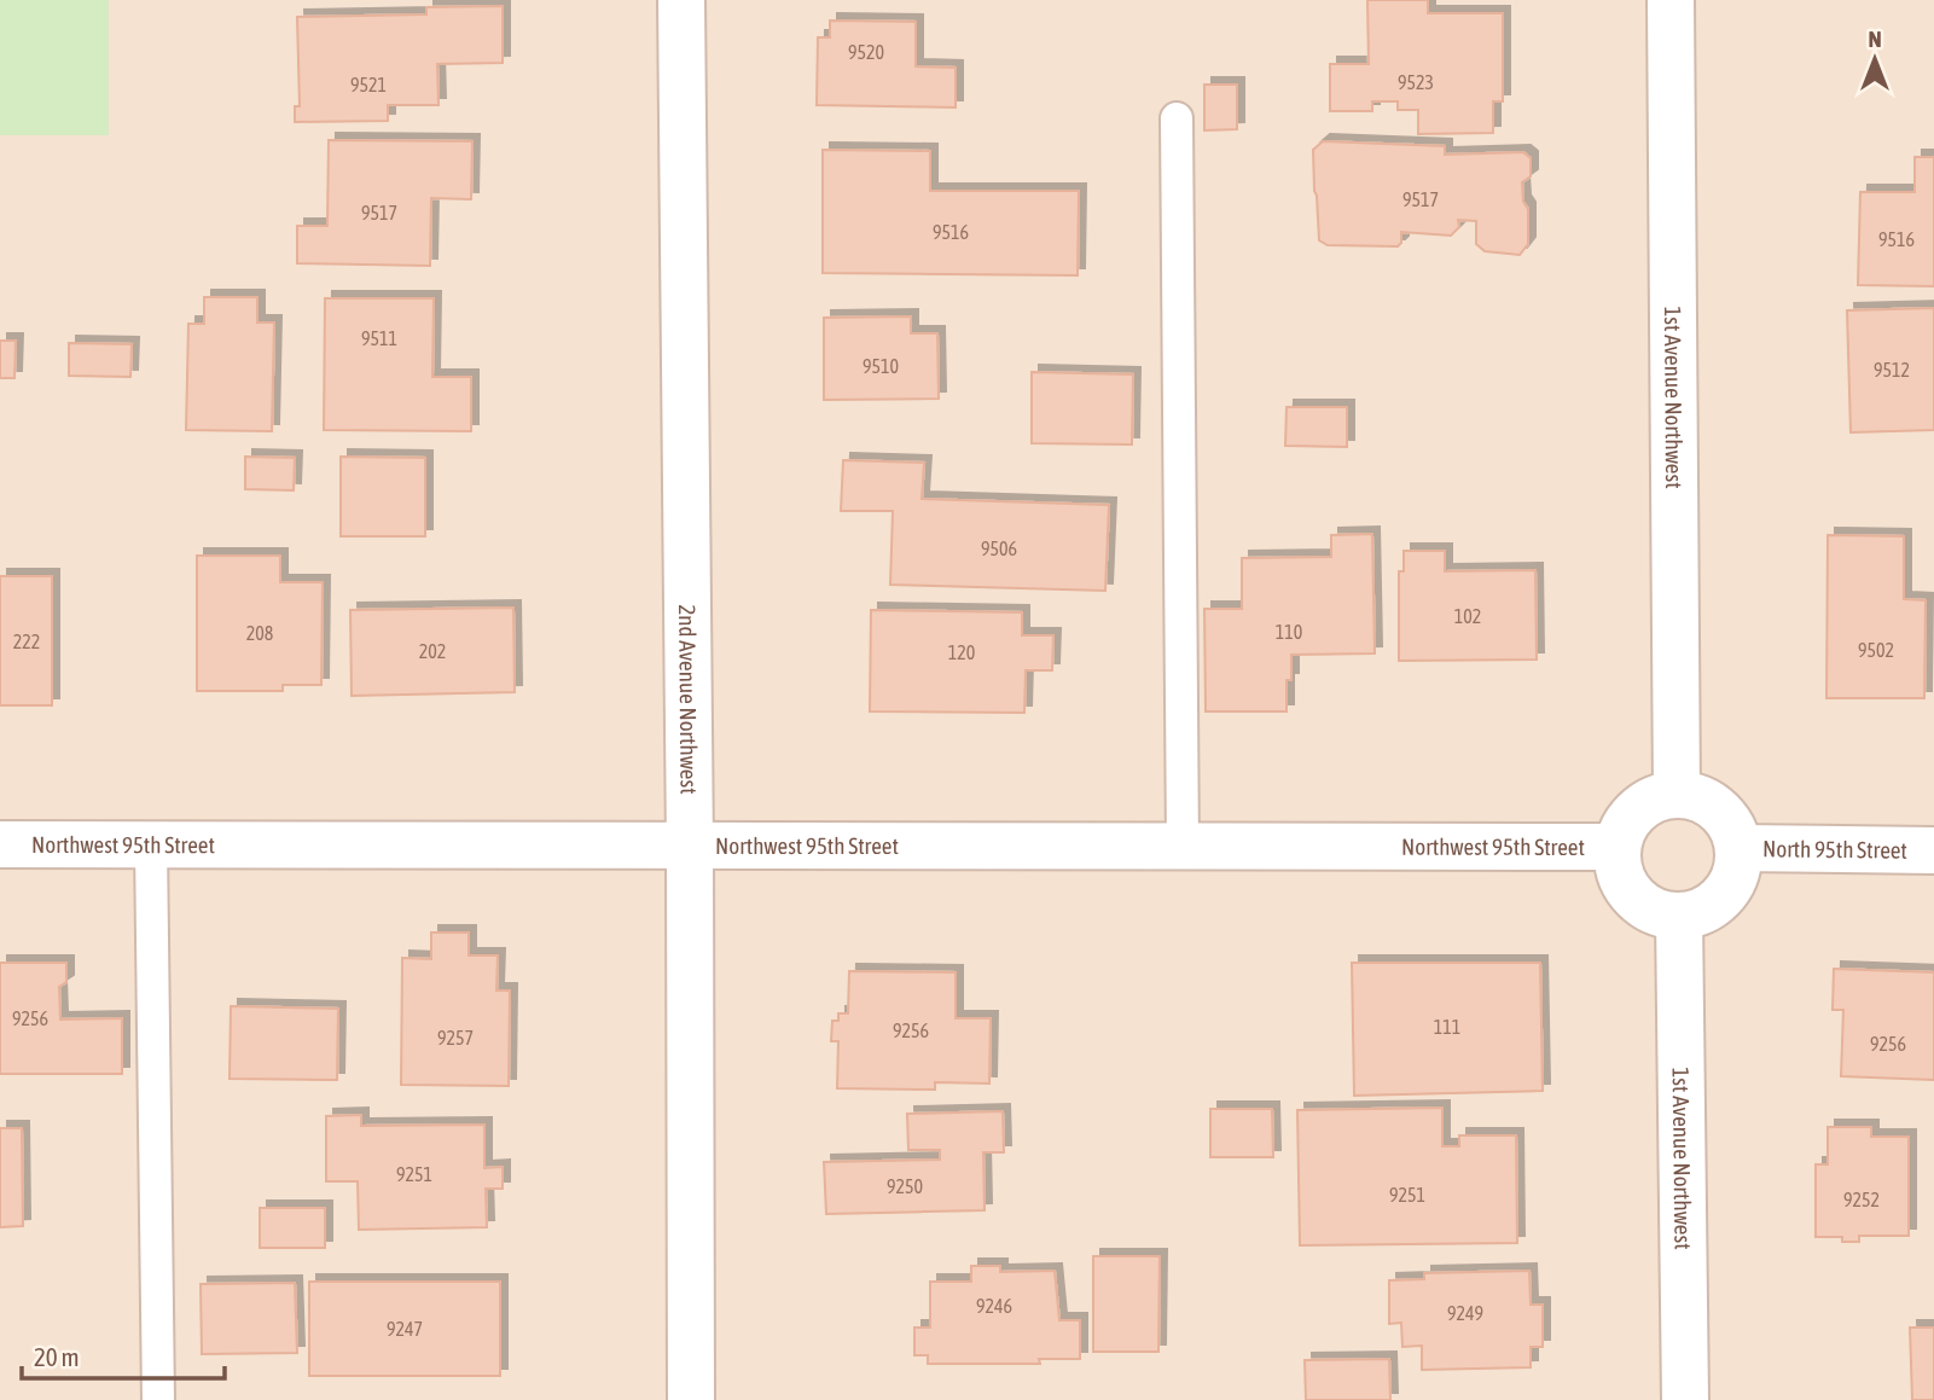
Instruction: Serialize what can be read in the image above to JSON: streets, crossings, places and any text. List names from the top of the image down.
{
  "streets": {
    "street": [
      "1st Avenue Northwest",
      "2nd Avenue Northwest",
      "Northwest 95th Street",
      "North 95th Street"
    ]
  },
  "crossings": [
    ["1st Avenue Northwest", "Northwest 95th Street"],
    ["1st Avenue Northwest", "North 95th Street"],
    ["2nd Avenue Northwest", "Northwest 95th Street"],
    ["Northwest 95th Street", "North 95th Street"]
  ],
  "house_numbers": [
    "9520",
    "9523",
    "9521",
    "9517",
    "9517",
    "9516",
    "9516",
    "9511",
    "9510",
    "9512",
    "9506",
    "102",
    "110",
    "208",
    "222",
    "9502",
    "202",
    "120",
    "9256",
    "111",
    "9256",
    "9257",
    "9256",
    "9251",
    "9250",
    "9251",
    "9252",
    "9246",
    "9249",
    "9247"
  ],
  "scale_bar": "20 m",
  "north": "top"
}
